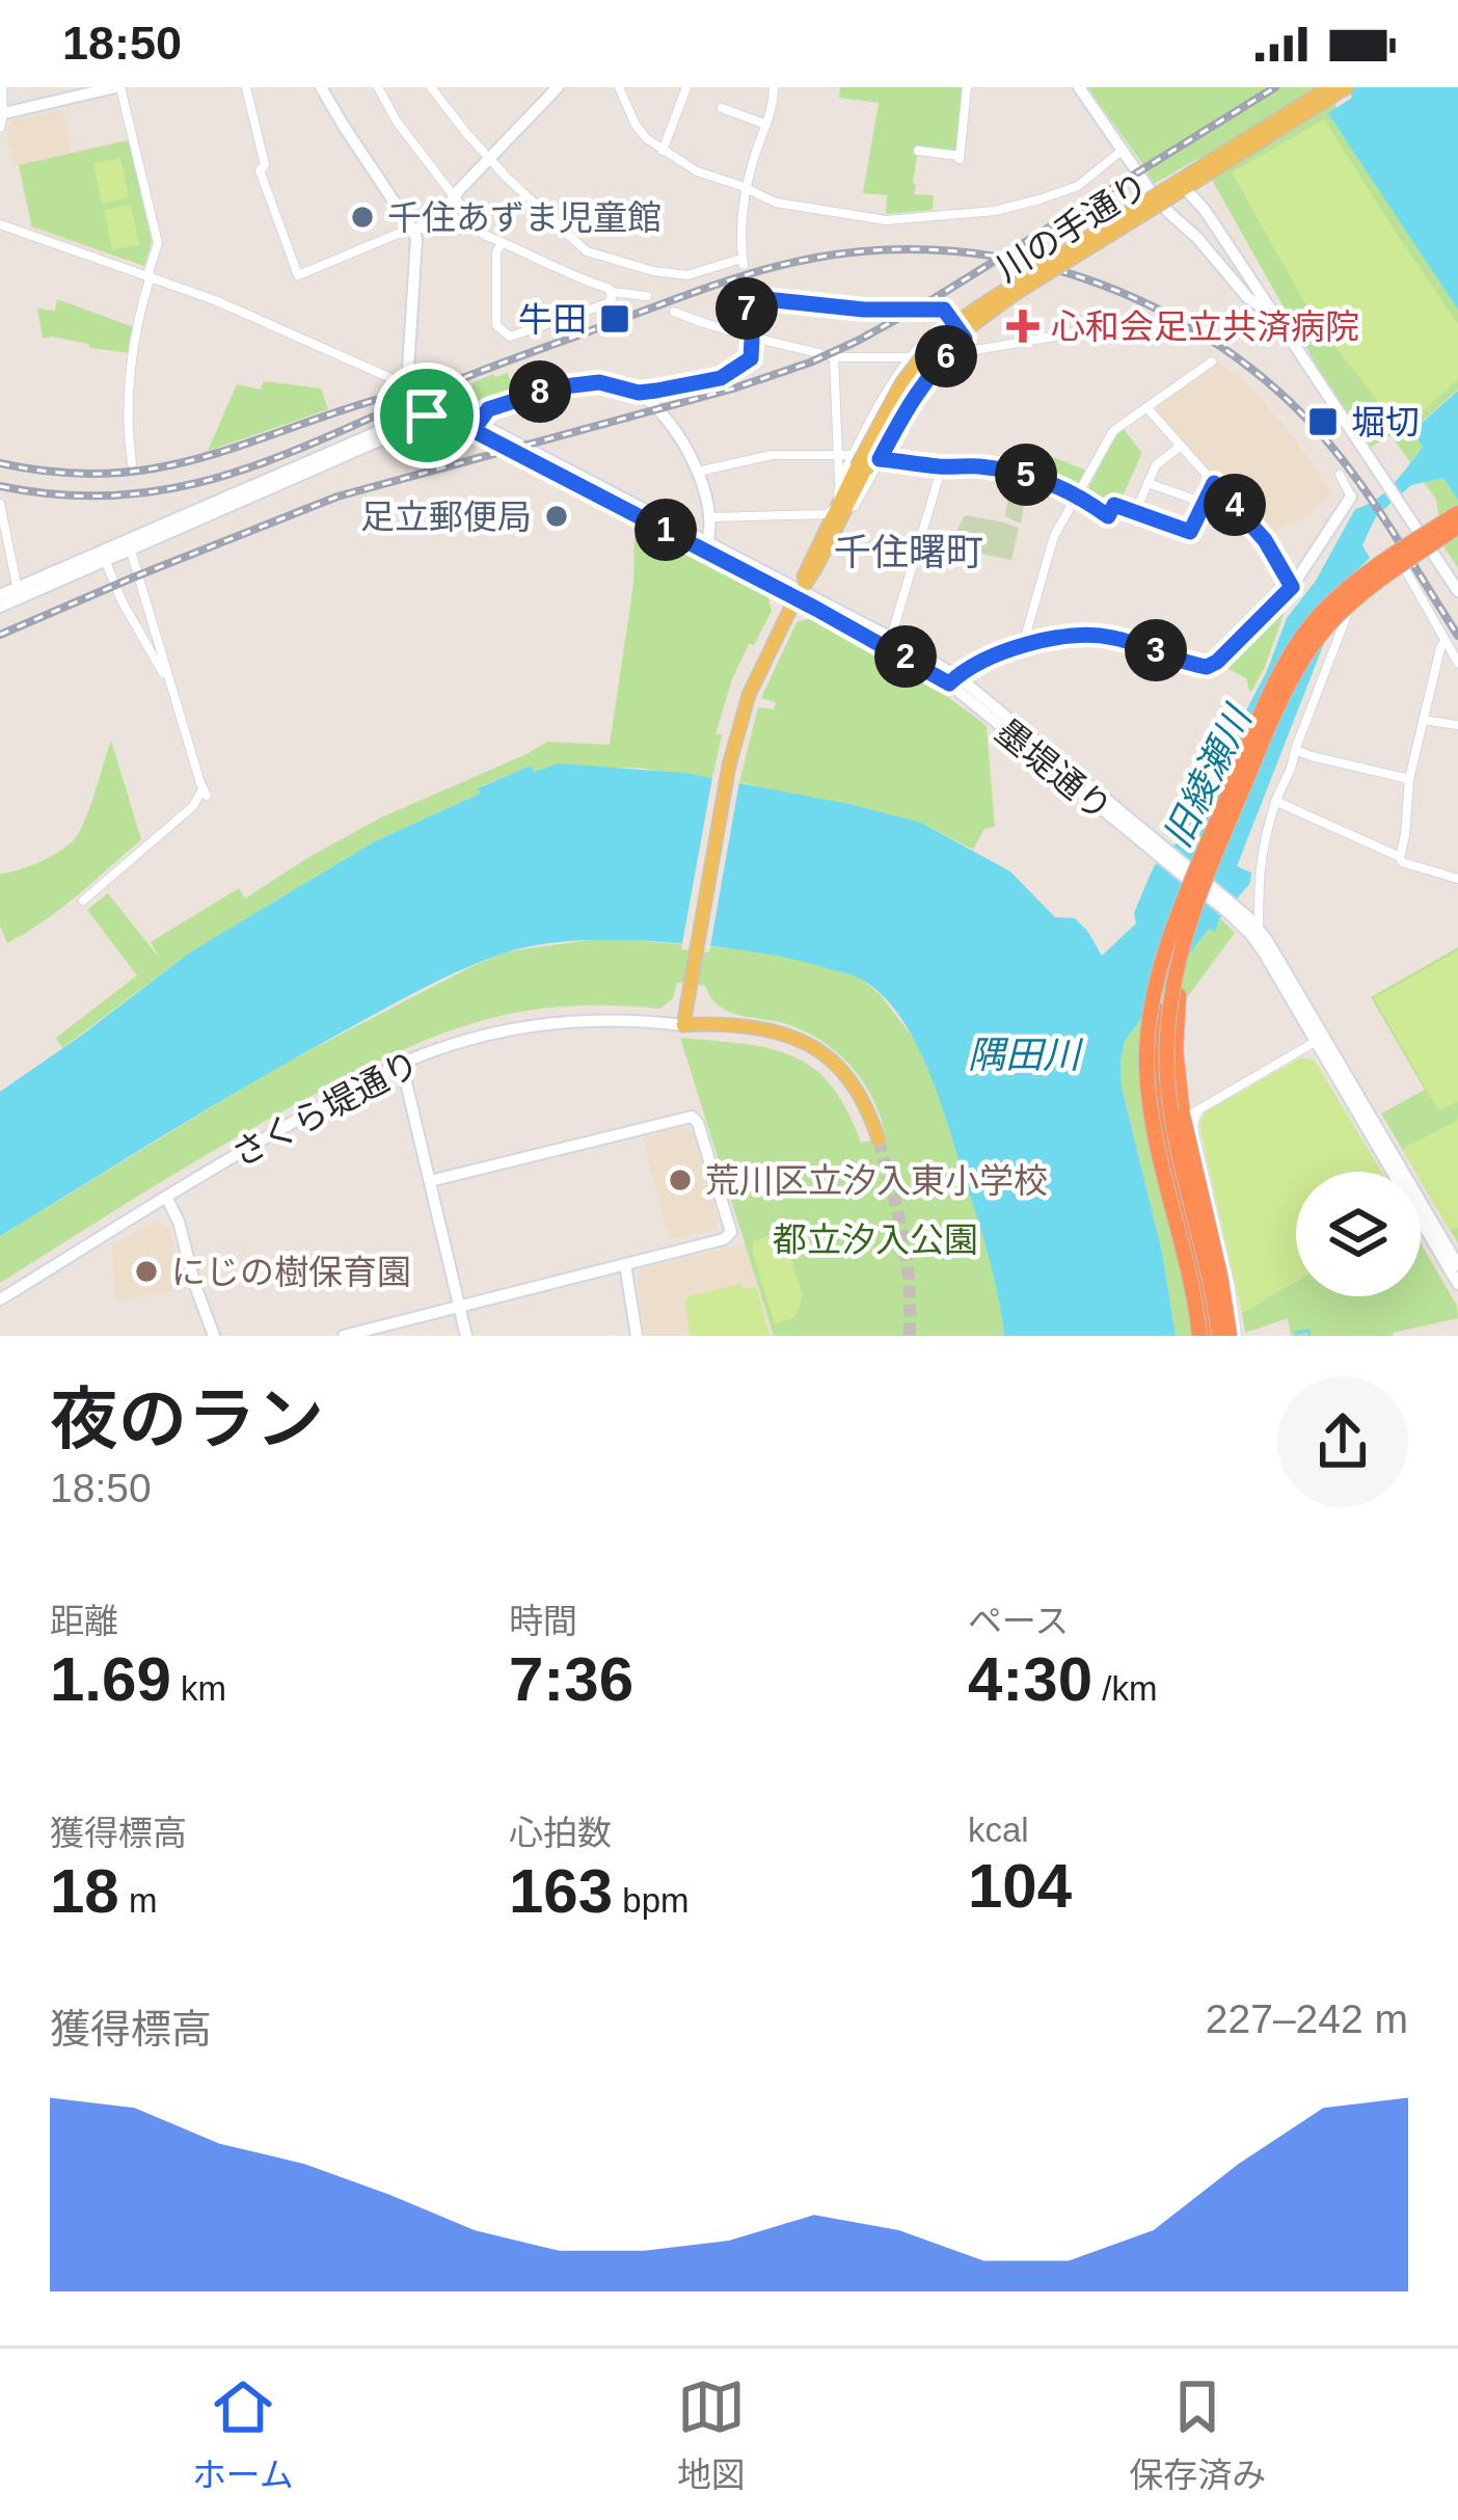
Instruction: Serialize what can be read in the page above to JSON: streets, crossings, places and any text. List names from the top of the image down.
{
  "streets": {
    "main road": ["川の手通り", "墨堤通り", "さくら堤通り"]
  },
  "crossings": [
    ["川の手通り", "墨堤通り"],
    ["川の手通り", "さくら堤通り"]
  ],
  "districts": ["千住曙町"],
  "water": ["旧綾瀬川", "隅田川"],
  "parks": ["都立汐入公園"],
  "places": {
    "other": [
      "千住あずま児童館",
      "足立郵便局",
      "荒川区立汐入東小学校",
      "にじの樹保育園"
    ],
    "transit": ["牛田", "堀切"],
    "health": ["心和会足立共済病院"]
  },
  "page": {
    "status": "18:50",
    "pins": [
      "7",
      "6",
      "8",
      "5",
      "4",
      "1",
      "3",
      "2"
    ],
    "heading": ["夜のラン", "18:50"],
    "stats": [
      ["距離", "1.69 km"],
      ["時間", "7:36"],
      ["ペース", "4:30 /km"],
      ["獲得標高", "18 m"],
      ["心拍数", "163 bpm"],
      ["kcal", "104"]
    ],
    "chart": ["獲得標高", "227–242 m"],
    "tabs": ["ホーム", "地図", "保存済み"]
  }
}
